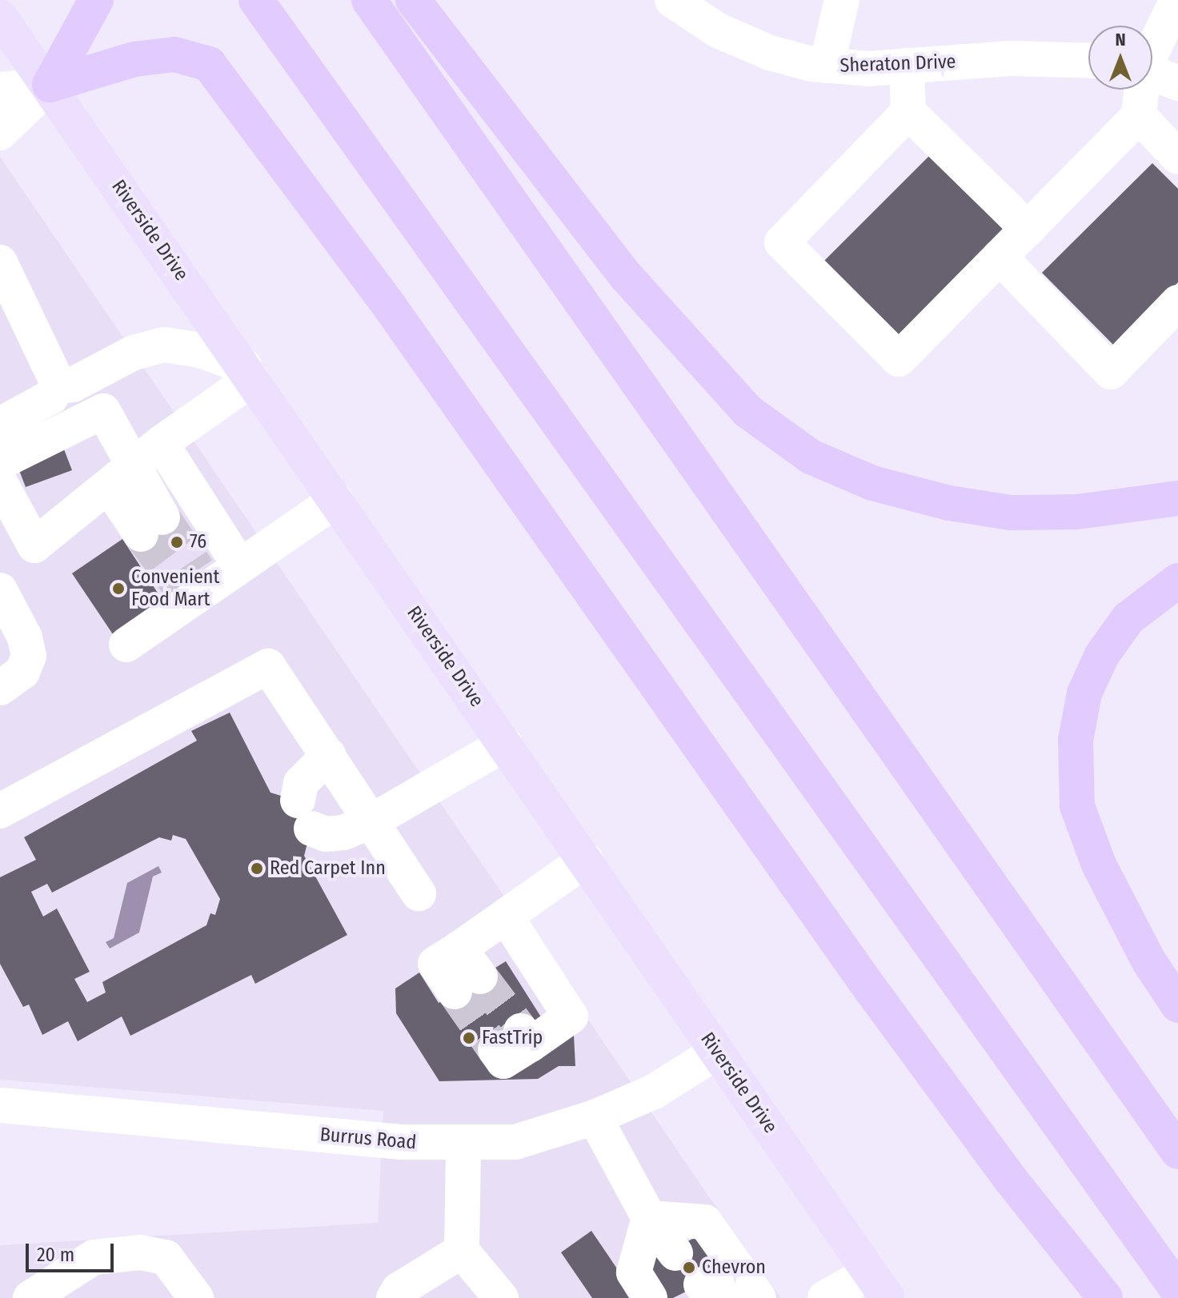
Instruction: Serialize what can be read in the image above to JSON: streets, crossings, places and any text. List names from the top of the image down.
{
  "streets": {
    "main road": ["Riverside Drive"],
    "street": ["Sheraton Drive", "Burrus Road"]
  },
  "crossings": [
    ["Riverside Drive", "Burrus Road"]
  ],
  "places": [
    "76",
    "Convenient Food Mart",
    "Red Carpet Inn",
    "FastTrip",
    "Chevron"
  ],
  "scale_bar": "20 m",
  "north": "top"
}
